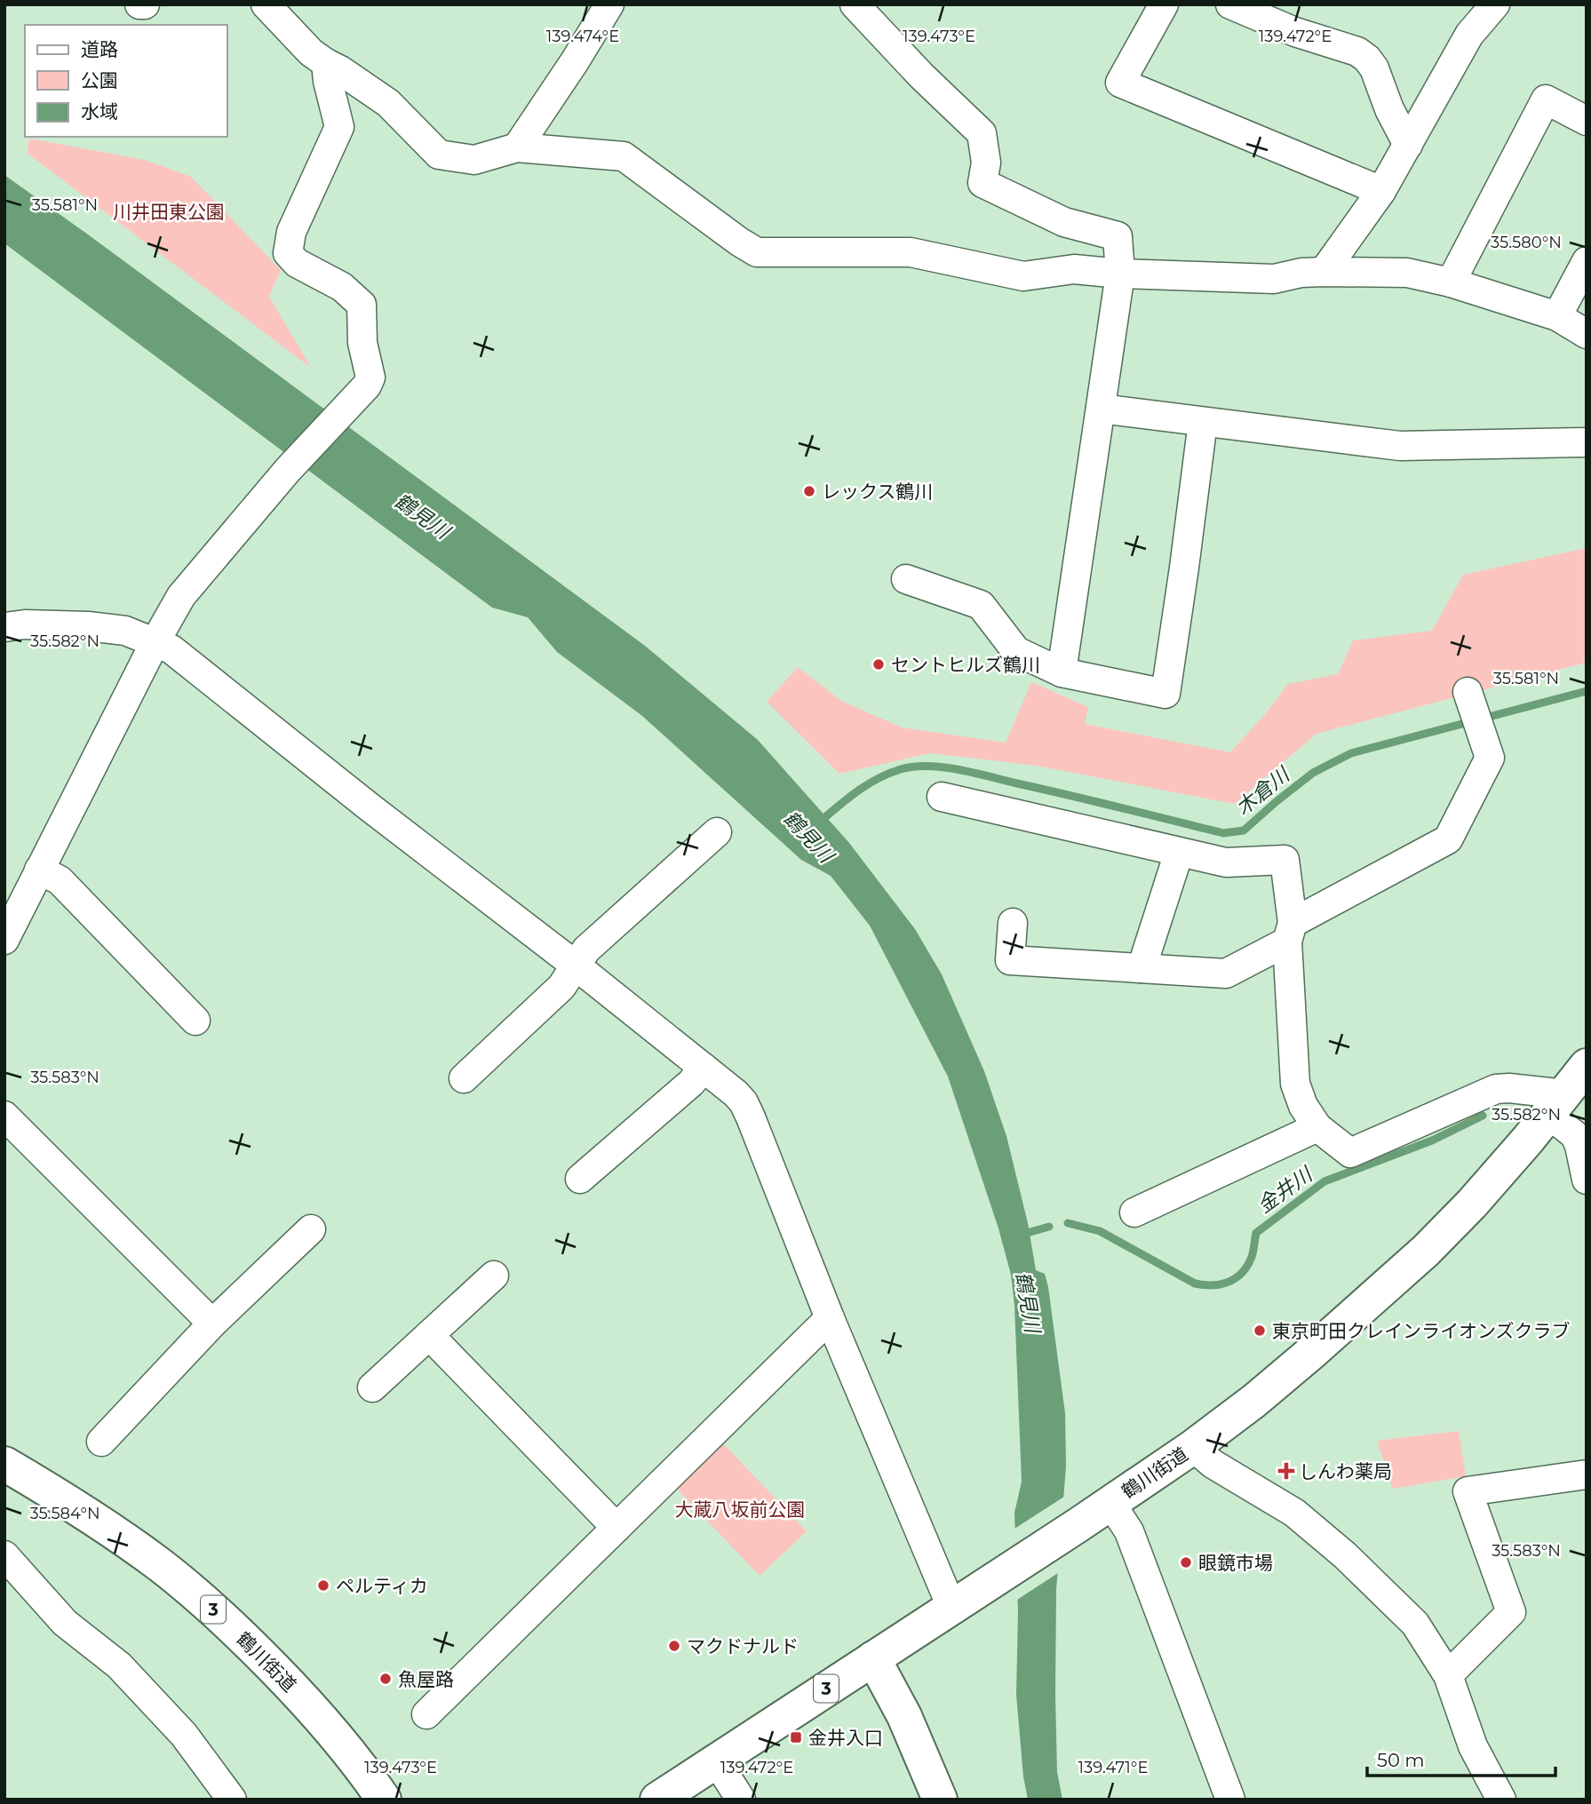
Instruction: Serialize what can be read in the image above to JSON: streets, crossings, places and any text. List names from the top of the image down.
{
  "streets": {
    "main road": ["鶴川街道", "3"]
  },
  "water": ["鶴見川", "木倉川", "金井川"],
  "parks": ["川井田東公園", "大蔵八坂前公園"],
  "places": {
    "other": [
      "レックス鶴川",
      "セントヒルズ鶴川",
      "東京町田クレインライオンズクラブ",
      "眼鏡市場",
      "ペルティカ",
      "マクドナルド",
      "魚屋路"
    ],
    "health": ["しんわ薬局"],
    "transit": ["金井入口"]
  },
  "legend": ["道路", "公園", "水域"],
  "scale_bar": "50 m",
  "coordinates": [
    "139.474°E",
    "139.473°E",
    "139.472°E",
    "35.581°N",
    "35.580°N",
    "35.582°N",
    "35.583°N",
    "35.584°N",
    "139.471°E"
  ]
}
